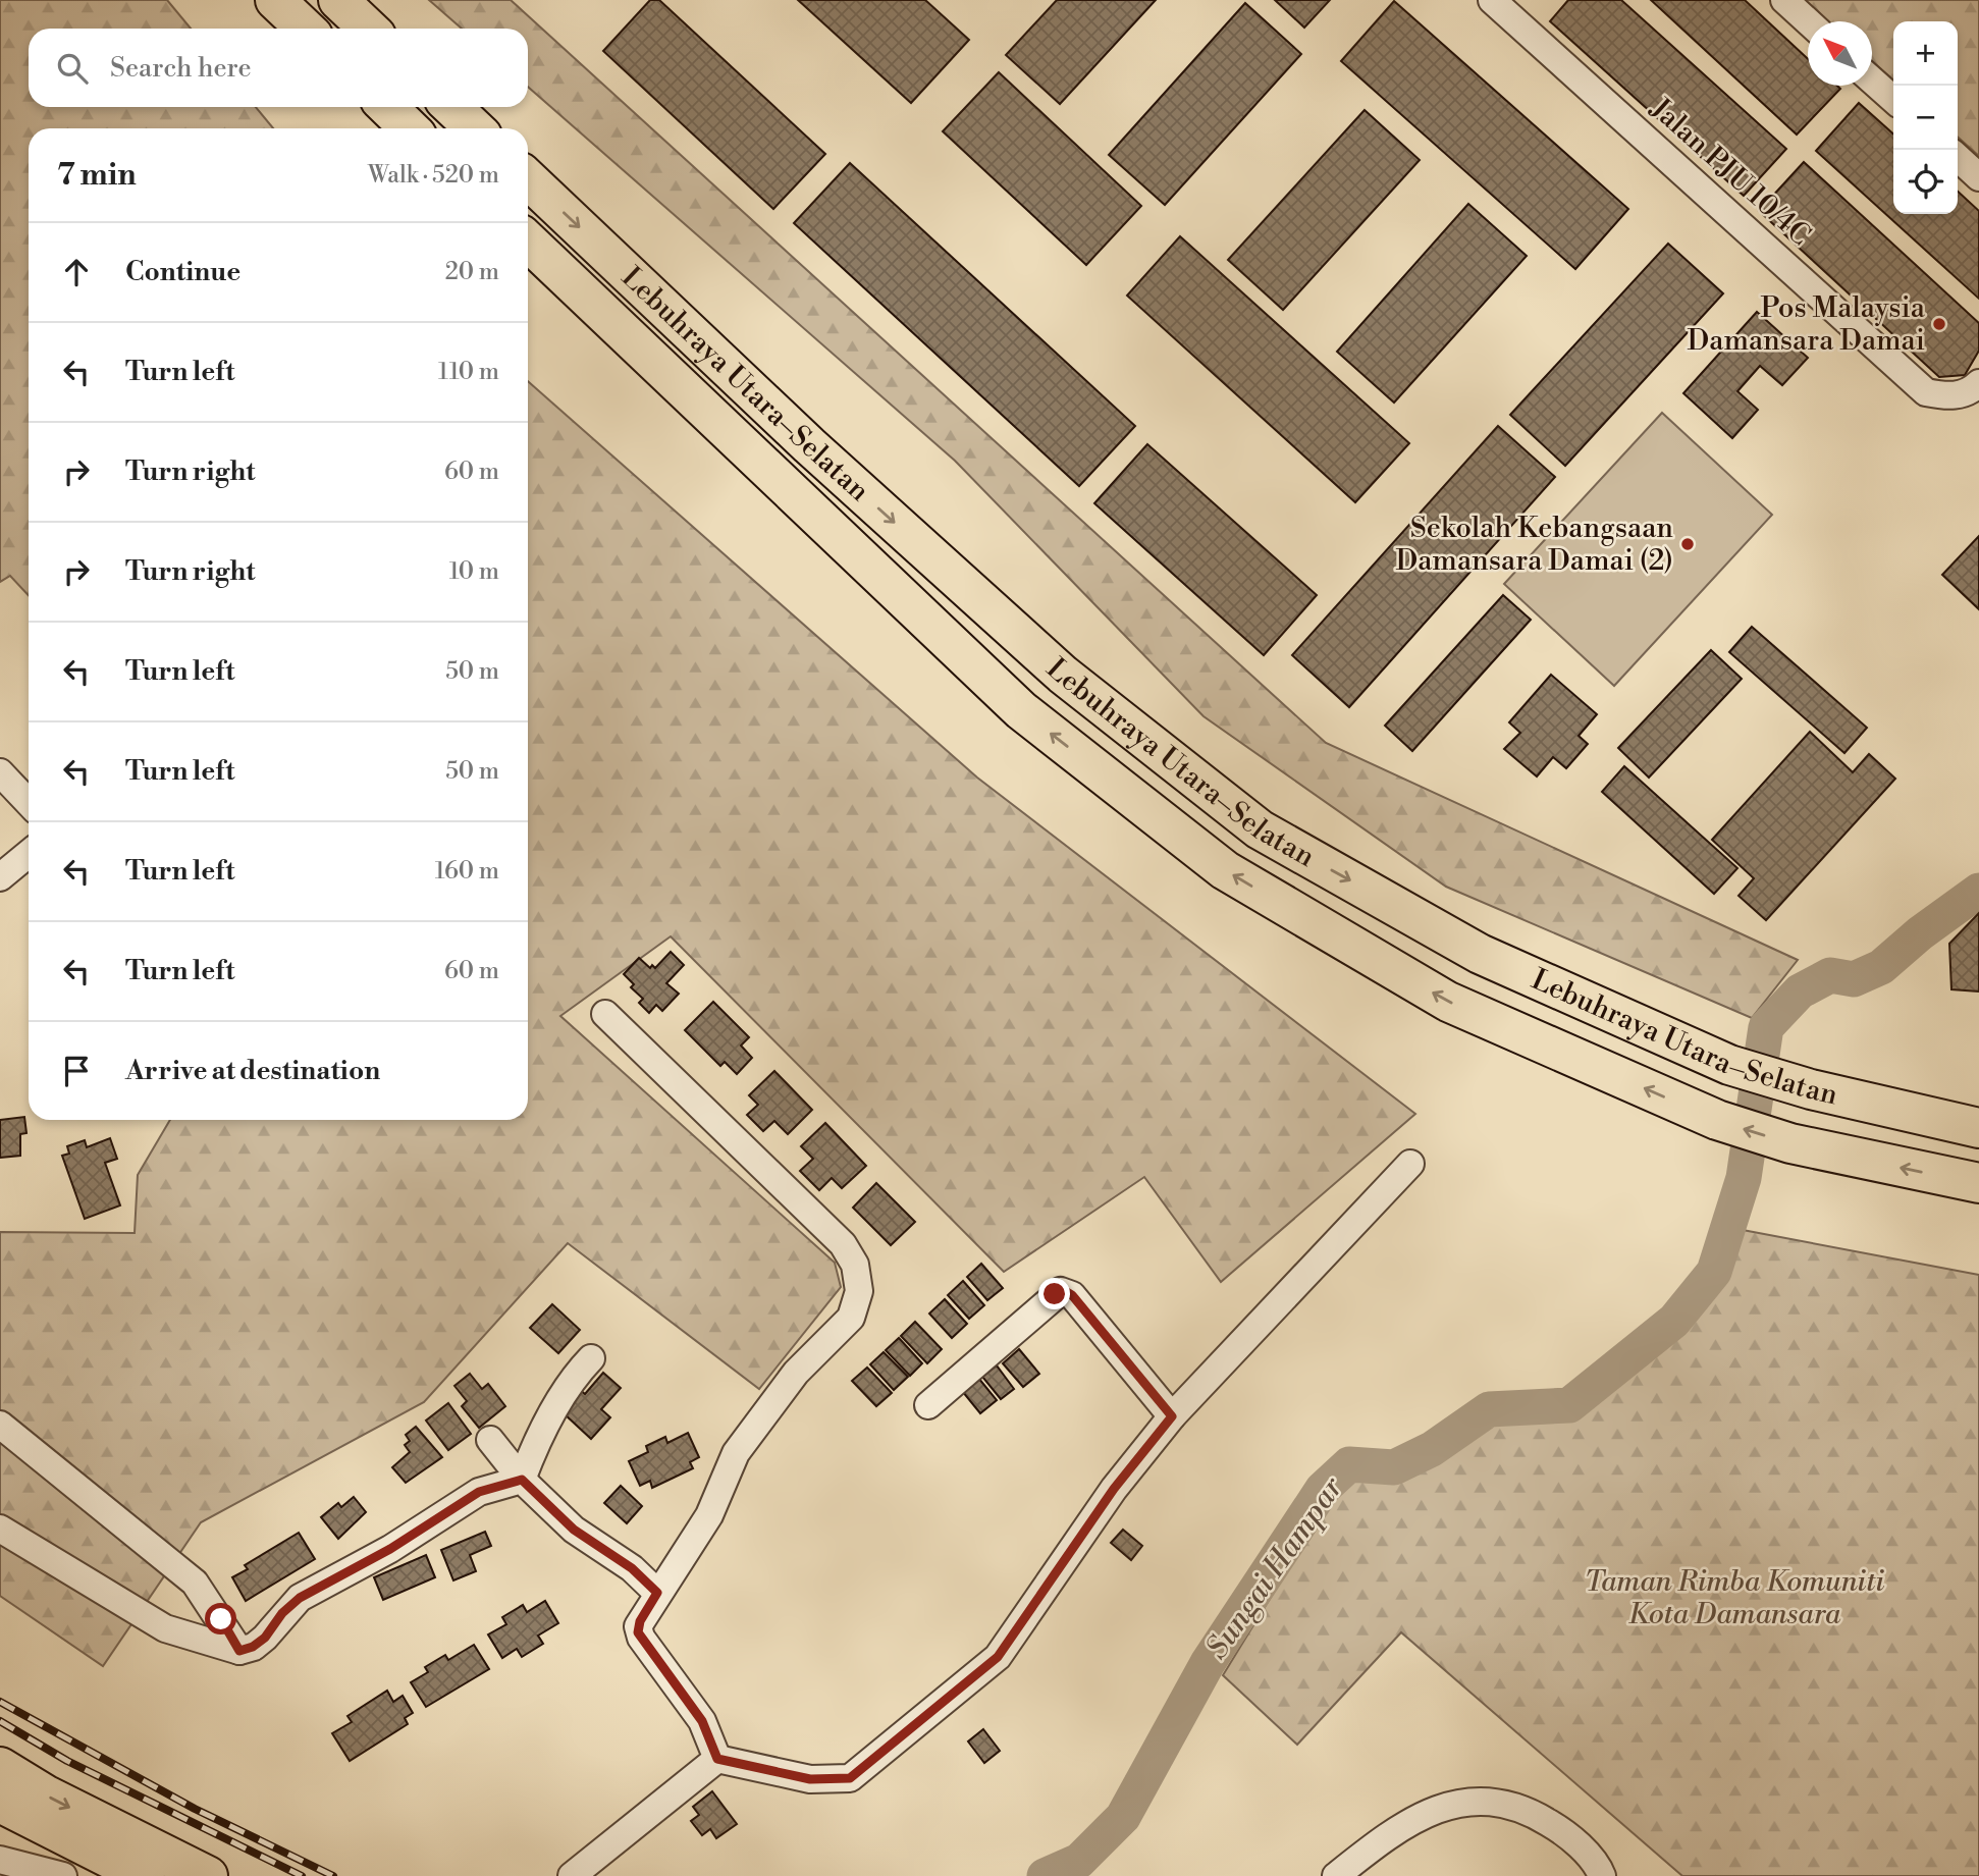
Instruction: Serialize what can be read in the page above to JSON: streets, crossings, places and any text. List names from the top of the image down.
{
  "streets": {
    "highway": ["Lebuhraya Utara–Selatan"],
    "street": ["Jalan PJU 10/4C"]
  },
  "water": ["Sungai Hampar"],
  "parks": ["Taman Rimba Komuniti Kota Damansara"],
  "places": ["Pos Malaysia Damansara Damai", "Sekolah Kebangsaan Damansara Damai (2)"],
  "north": "top left",
  "page": {
    "map_buttons": ["+", "−"],
    "search": "Search here",
    "heading": ["7 min", "Walk · 520 m"],
    "list": [
      ["Continue", "20 m"],
      ["Turn left", "110 m"],
      ["Turn right", "60 m"],
      ["Turn right", "10 m"],
      ["Turn left", "50 m"],
      ["Turn left", "50 m"],
      ["Turn left", "160 m"],
      ["Turn left", "60 m"],
      "Arrive at destination"
    ]
  }
}
